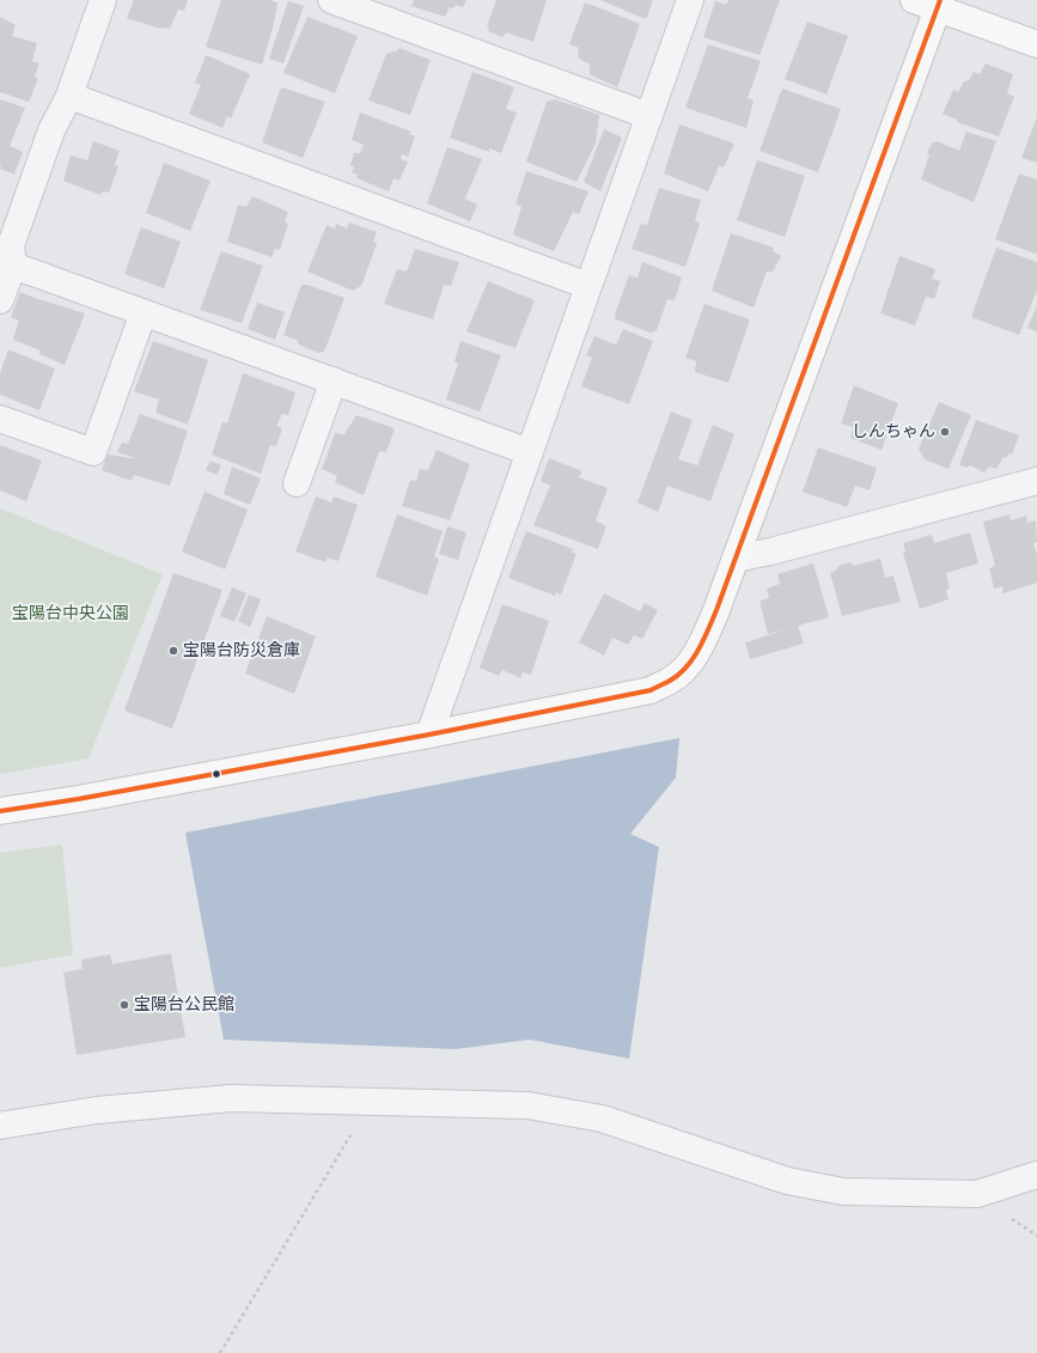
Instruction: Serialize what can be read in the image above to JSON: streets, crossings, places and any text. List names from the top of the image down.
{
  "parks": ["宝陽台中央公園"],
  "places": ["しんちゃん", "宝陽台防災倉庫", "宝陽台公民館"]
}
